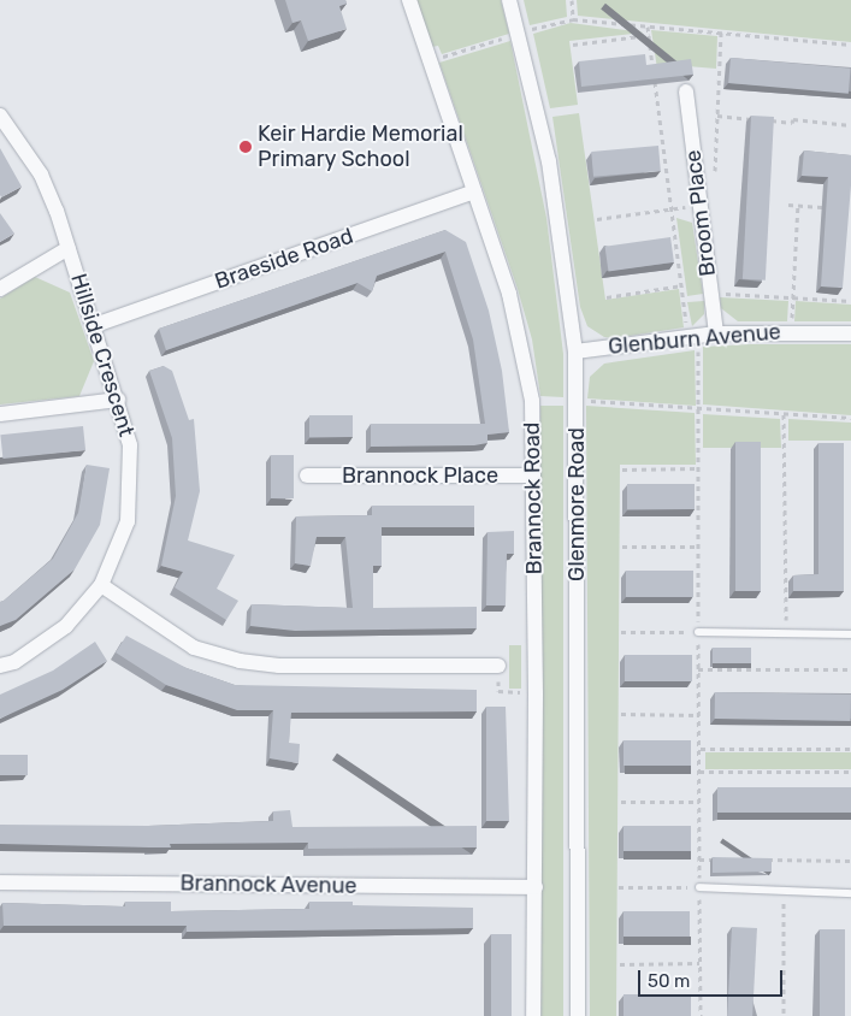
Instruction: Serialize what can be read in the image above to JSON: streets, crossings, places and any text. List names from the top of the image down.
{
  "streets": {
    "street": [
      "Broom Place",
      "Braeside Road",
      "Glenburn Avenue",
      "Hillside Crescent",
      "Brannock Place",
      "Brannock Road",
      "Glenmore Road",
      "Brannock Avenue"
    ]
  },
  "crossings": [
    ["Broom Place", "Glenburn Avenue"],
    ["Braeside Road", "Hillside Crescent"],
    ["Braeside Road", "Brannock Road"],
    ["Glenburn Avenue", "Glenmore Road"],
    ["Brannock Place", "Brannock Road"],
    ["Brannock Road", "Brannock Avenue"]
  ],
  "places": ["Keir Hardie Memorial Primary School"],
  "scale_bar": "50 m"
}
